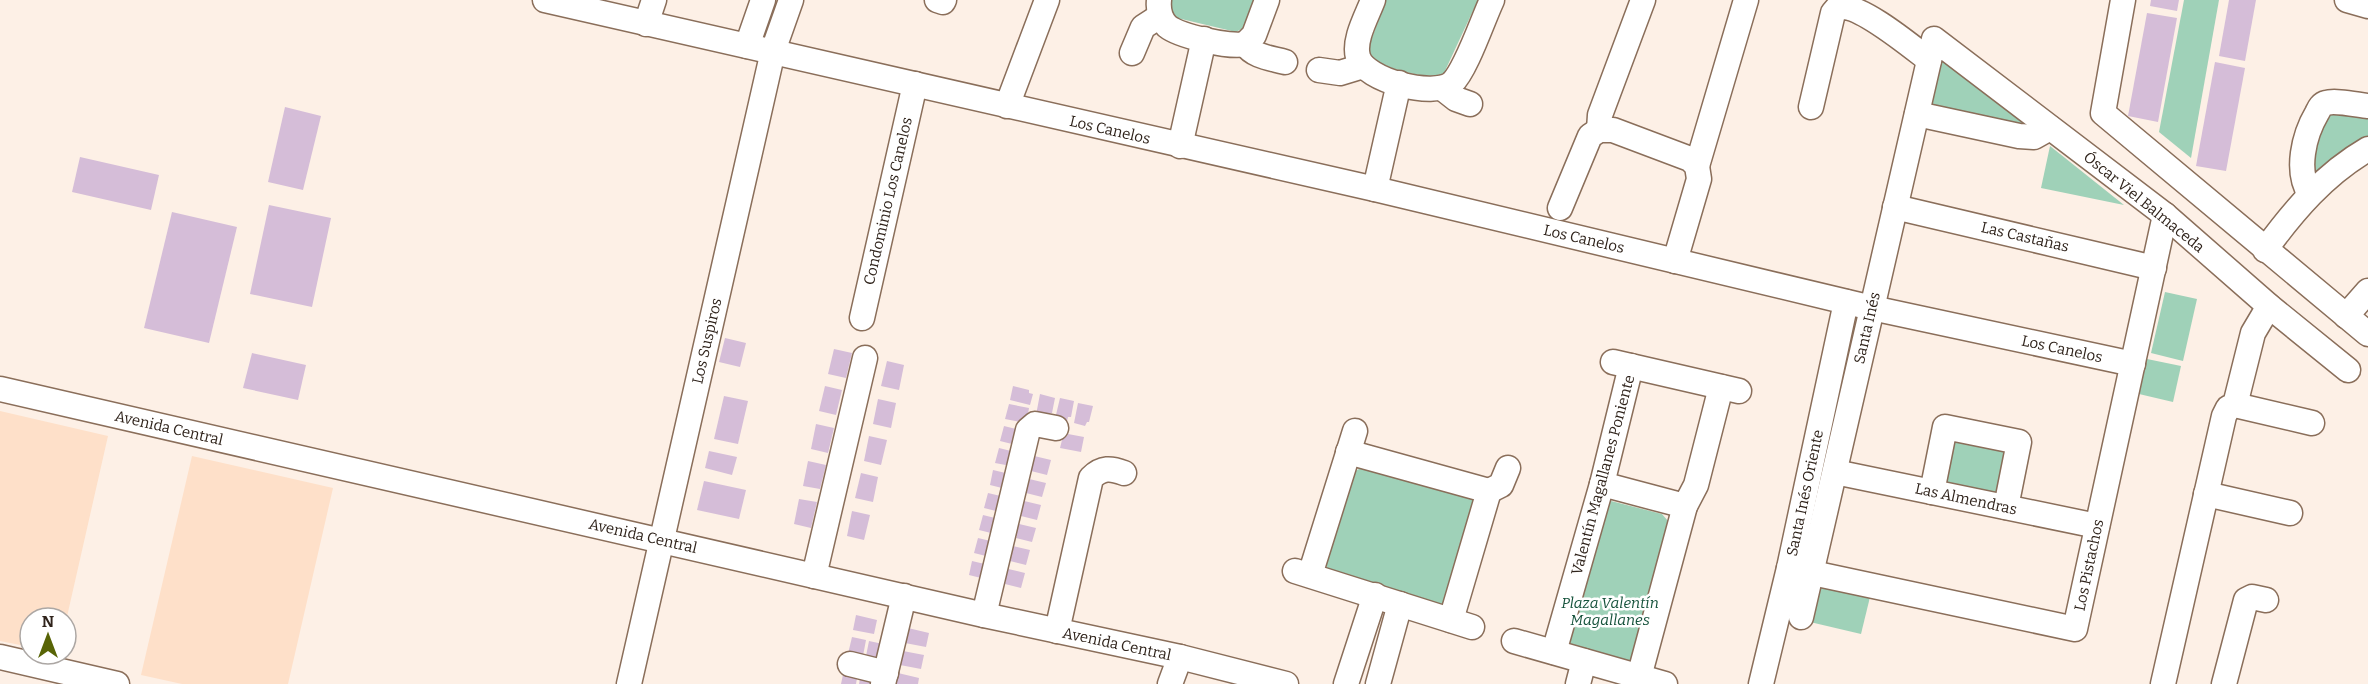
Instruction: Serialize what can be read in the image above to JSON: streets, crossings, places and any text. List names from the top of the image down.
{
  "streets": {
    "street": [
      "Los Canelos",
      "Condominio Los Canelos",
      "Óscar Viel Balmaceda",
      "Las Castañas",
      "Santa Inés",
      "Los Suspiros",
      "Avenida Central",
      "Valentín Magallanes Poniente",
      "Santa Inés Oriente",
      "Las Almendras",
      "Los Pistachos"
    ]
  },
  "crossings": [
    ["Los Canelos", "Condominio Los Canelos"],
    ["Los Canelos", "Santa Inés"],
    ["Los Canelos", "Los Suspiros"],
    ["Los Canelos", "Santa Inés Oriente"],
    ["Los Canelos", "Los Pistachos"],
    ["Óscar Viel Balmaceda", "Santa Inés"],
    ["Óscar Viel Balmaceda", "Los Pistachos"],
    ["Las Castañas", "Santa Inés"],
    ["Las Castañas", "Los Pistachos"],
    ["Santa Inés", "Las Almendras"],
    ["Santa Inés", "Los Pistachos"],
    ["Los Suspiros", "Avenida Central"],
    ["Santa Inés Oriente", "Los Pistachos"],
    ["Las Almendras", "Los Pistachos"]
  ],
  "parks": ["Plaza Valentín Magallanes"],
  "north": "top"
}
